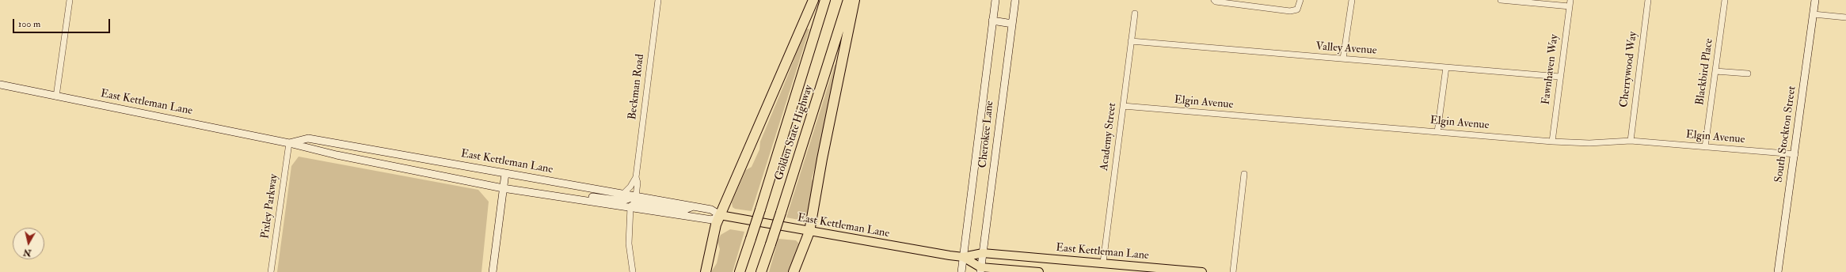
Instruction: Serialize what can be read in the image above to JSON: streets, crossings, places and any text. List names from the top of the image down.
{
  "streets": {
    "highway": ["Golden State Highway"],
    "main road": ["East Kettleman Lane"],
    "street": [
      "Valley Avenue",
      "Fawnhaven Way",
      "Cherrywood Way",
      "Blackbird Place",
      "Beckman Road",
      "Elgin Avenue",
      "Cherokee Lane",
      "South Stockton Street",
      "Academy Street",
      "Pixley Parkway"
    ]
  },
  "crossings": [
    ["Valley Avenue", "Fawnhaven Way"],
    ["Valley Avenue", "Academy Street"],
    ["Fawnhaven Way", "Elgin Avenue"],
    ["Cherrywood Way", "Elgin Avenue"],
    ["Blackbird Place", "Elgin Avenue"],
    ["Beckman Road", "East Kettleman Lane"],
    ["East Kettleman Lane", "Cherokee Lane"],
    ["East Kettleman Lane", "Academy Street"],
    ["East Kettleman Lane", "Pixley Parkway"],
    ["Elgin Avenue", "South Stockton Street"],
    ["Elgin Avenue", "Academy Street"]
  ],
  "scale_bar": "100 m",
  "north": "bottom"
}
